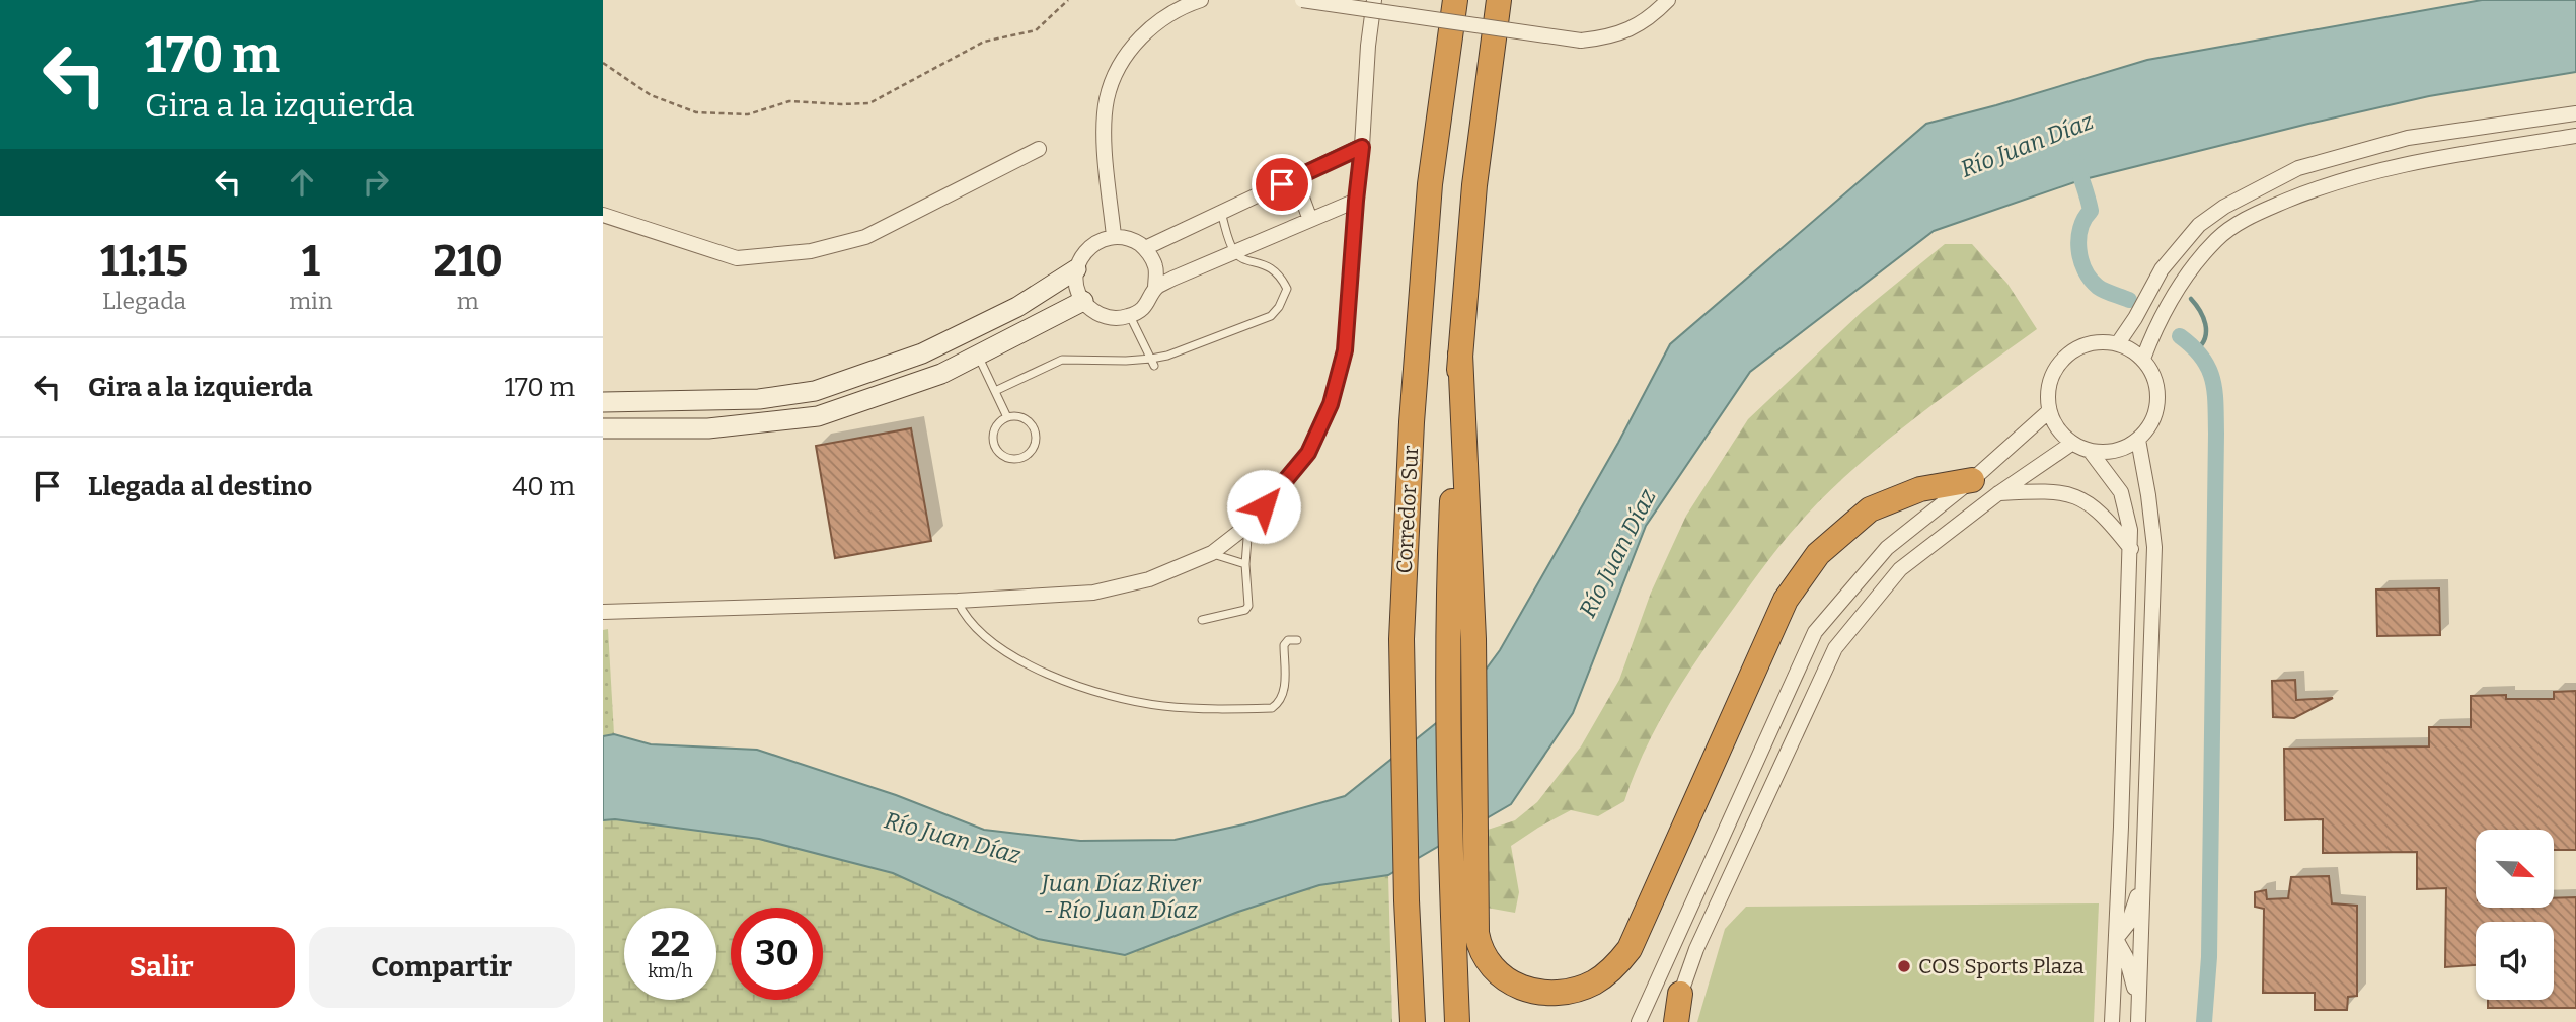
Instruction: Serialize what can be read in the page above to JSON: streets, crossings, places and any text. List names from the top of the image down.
{
  "streets": {
    "highway": ["Corredor Sur"]
  },
  "water": ["Río Juan Díaz", "Juan Díaz River - Río Juan Díaz"],
  "places": ["COS Sports Plaza"],
  "north": "bottom right",
  "page": {
    "turn": ["170 m", "Gira a la izquierda"],
    "eta": [
      "11:15",
      "Llegada",
      "1",
      "min",
      "210",
      "m"
    ],
    "list": [
      {
        "name": "Gira a la izquierda",
        "value": "170 m"
      },
      {
        "name": "Llegada al destino",
        "value": "40 m"
      }
    ],
    "speed": "22 km/h",
    "limit": "30",
    "buttons": ["Salir", "Compartir"]
  }
}
